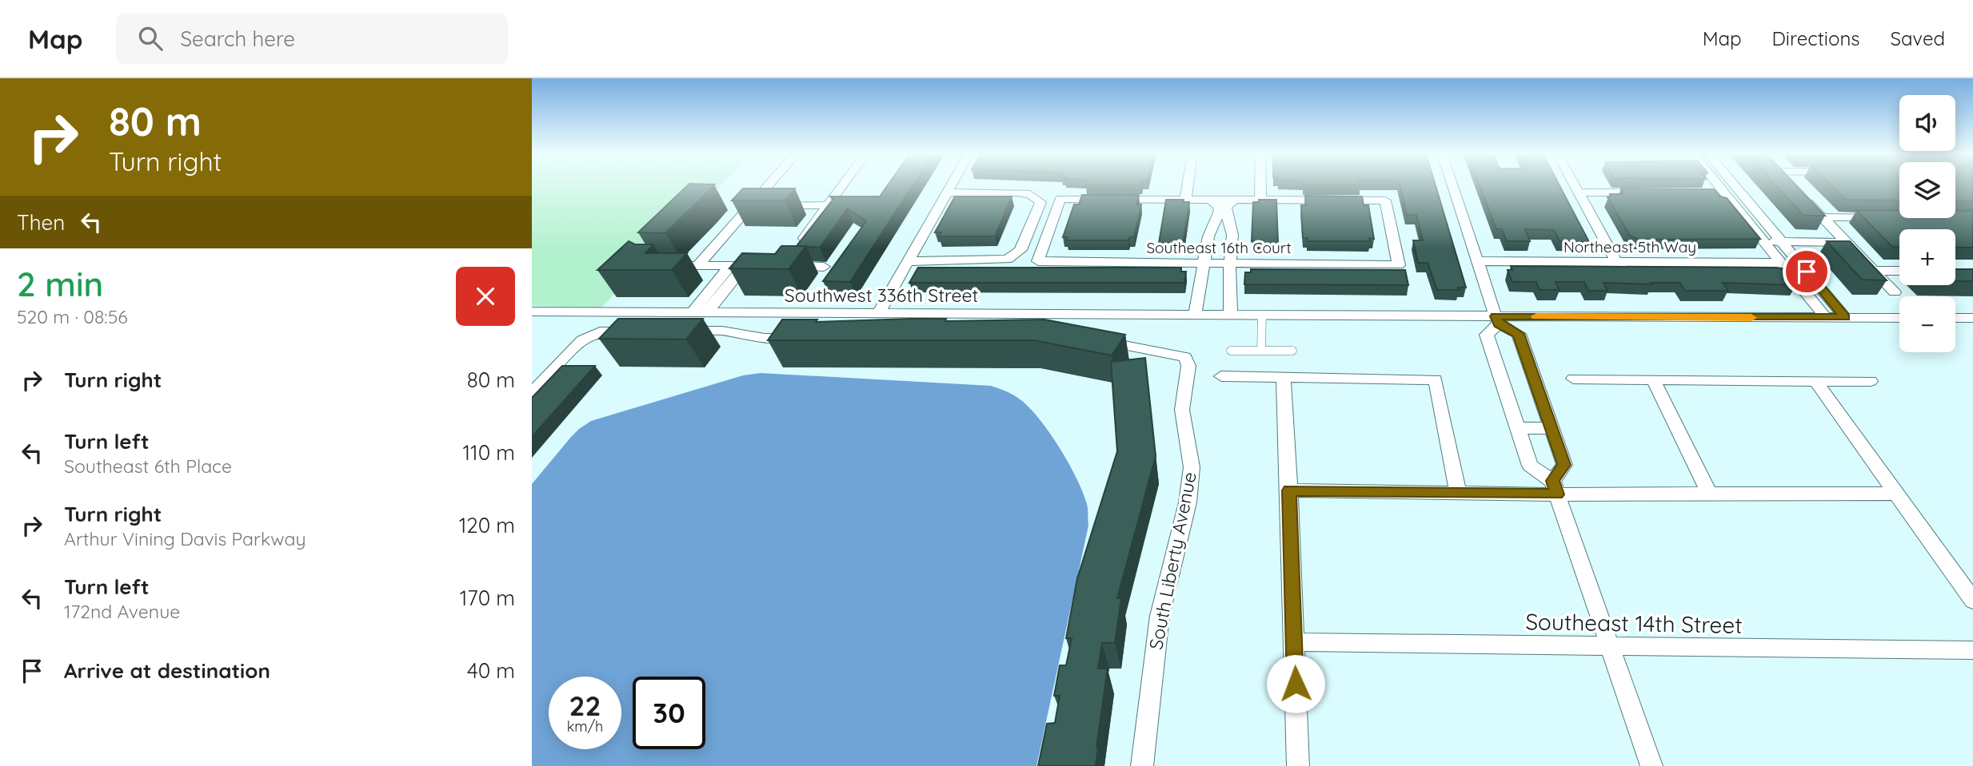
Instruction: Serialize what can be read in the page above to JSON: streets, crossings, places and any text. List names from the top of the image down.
{
  "streets": {
    "street": [
      "Northeast 5th Way",
      "Southeast 16th Court",
      "Southwest 336th Street",
      "South Liberty Avenue",
      "Southeast 14th Street"
    ]
  },
  "page": {
    "header": "Map",
    "search": "Search here",
    "nav": ["Map", "Directions", "Saved"],
    "turn": ["80 m", "Turn right"],
    "map_buttons": ["+", "−"],
    "then": "Then",
    "heading": ["2 min", "520 m · 08:56"],
    "list": [
      {
        "name": "Turn right",
        "value": "80 m"
      },
      {
        "name": "Turn left",
        "note": "Southeast 6th Place",
        "value": "110 m"
      },
      {
        "name": "Turn right",
        "note": "Arthur Vining Davis Parkway",
        "value": "120 m"
      },
      {
        "name": "Turn left",
        "note": "172nd Avenue",
        "value": "170 m"
      },
      {
        "name": "Arrive at destination",
        "value": "40 m"
      }
    ],
    "speed": "22 km/h",
    "limit": "30"
  }
}
